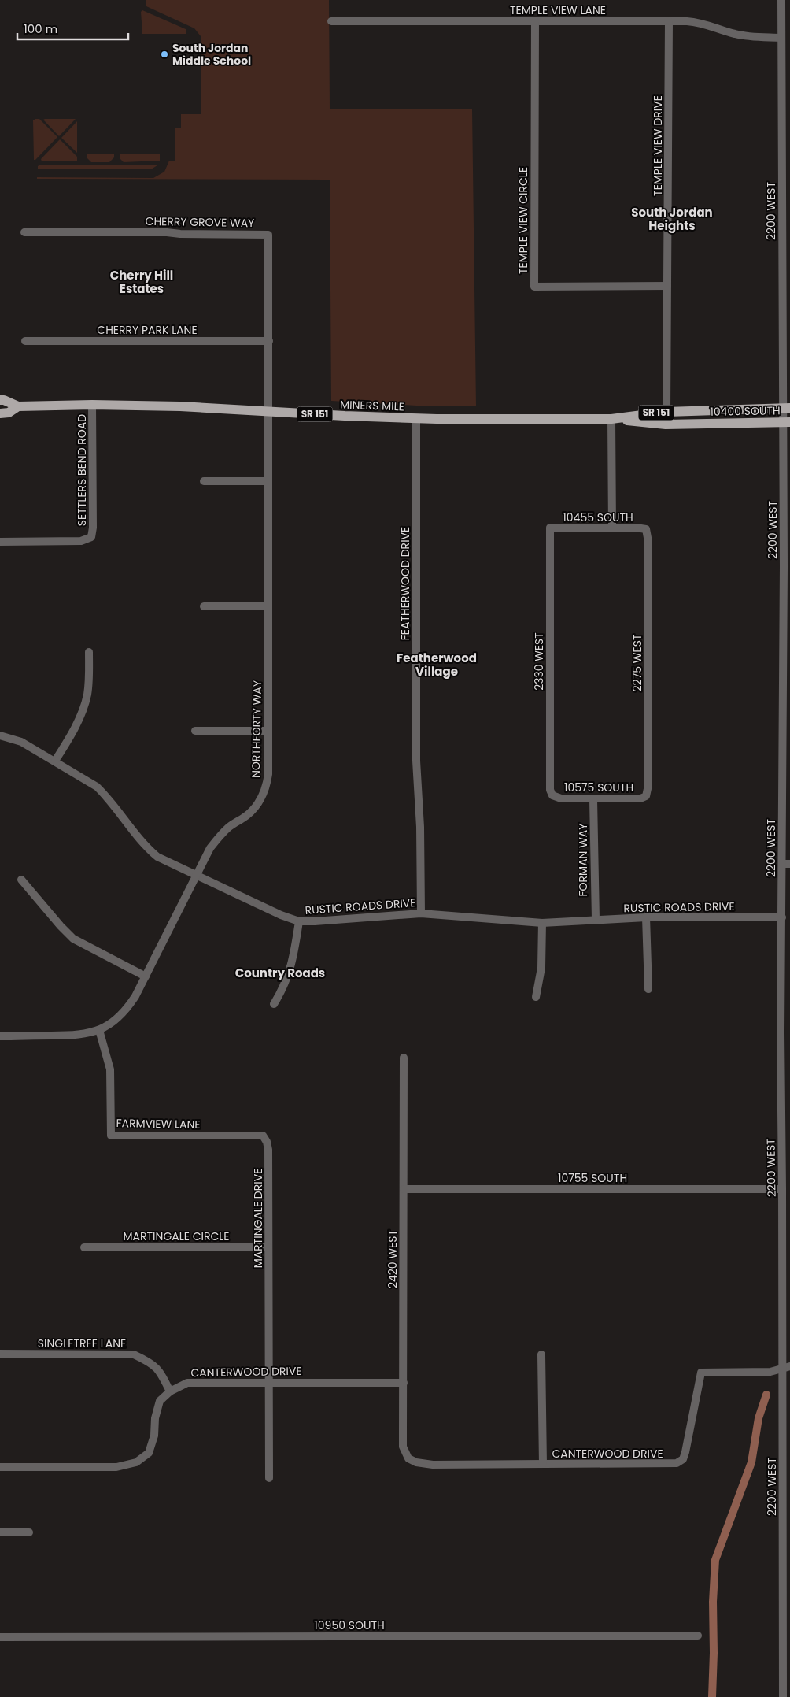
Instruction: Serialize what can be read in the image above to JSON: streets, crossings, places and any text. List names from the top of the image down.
{
  "streets": {
    "main road": ["MINERS MILE", "10400 SOUTH", "SR 151"],
    "street": [
      "TEMPLE VIEW LANE",
      "TEMPLE VIEW DRIVE",
      "2200 WEST",
      "TEMPLE VIEW CIRCLE",
      "CHERRY GROVE WAY",
      "CHERRY PARK LANE",
      "SETTLERS BEND ROAD",
      "10455 SOUTH",
      "FEATHERWOOD DRIVE",
      "2330 WEST",
      "2275 WEST",
      "NORTHFORTY WAY",
      "10575 SOUTH",
      "FORMAN WAY",
      "RUSTIC ROADS DRIVE",
      "FARMVIEW LANE",
      "10755 SOUTH",
      "MARTINGALE DRIVE",
      "MARTINGALE CIRCLE",
      "2420 WEST",
      "SINGLETREE LANE",
      "CANTERWOOD DRIVE",
      "10950 SOUTH"
    ]
  },
  "crossings": [
    ["TEMPLE VIEW LANE", "TEMPLE VIEW DRIVE"],
    ["TEMPLE VIEW LANE", "2200 WEST"],
    ["TEMPLE VIEW LANE", "TEMPLE VIEW CIRCLE"],
    ["TEMPLE VIEW DRIVE", "TEMPLE VIEW CIRCLE"],
    ["TEMPLE VIEW DRIVE", "MINERS MILE"],
    ["2200 WEST", "10400 SOUTH"],
    ["2200 WEST", "RUSTIC ROADS DRIVE"],
    ["2200 WEST", "10755 SOUTH"],
    ["2200 WEST", "CANTERWOOD DRIVE"],
    ["CHERRY GROVE WAY", "CHERRY PARK LANE"],
    ["CHERRY GROVE WAY", "MINERS MILE"],
    ["CHERRY GROVE WAY", "NORTHFORTY WAY"],
    ["MINERS MILE", "10400 SOUTH"],
    ["MINERS MILE", "SR 151"],
    ["MINERS MILE", "SETTLERS BEND ROAD"],
    ["MINERS MILE", "FEATHERWOOD DRIVE"],
    ["MINERS MILE", "NORTHFORTY WAY"],
    ["10455 SOUTH", "2330 WEST"],
    ["10455 SOUTH", "2275 WEST"],
    ["FEATHERWOOD DRIVE", "RUSTIC ROADS DRIVE"],
    ["2330 WEST", "10575 SOUTH"],
    ["2275 WEST", "10575 SOUTH"],
    ["NORTHFORTY WAY", "RUSTIC ROADS DRIVE"],
    ["NORTHFORTY WAY", "FARMVIEW LANE"],
    ["10575 SOUTH", "FORMAN WAY"],
    ["FORMAN WAY", "RUSTIC ROADS DRIVE"],
    ["FARMVIEW LANE", "MARTINGALE DRIVE"],
    ["10755 SOUTH", "2420 WEST"],
    ["MARTINGALE DRIVE", "MARTINGALE CIRCLE"],
    ["MARTINGALE DRIVE", "CANTERWOOD DRIVE"],
    ["2420 WEST", "CANTERWOOD DRIVE"],
    ["SINGLETREE LANE", "CANTERWOOD DRIVE"]
  ],
  "districts": [
    "South Jordan Heights",
    "Cherry Hill Estates",
    "Featherwood Village",
    "Country Roads"
  ],
  "places": ["South Jordan Middle School"],
  "scale_bar": "100 m"
}
